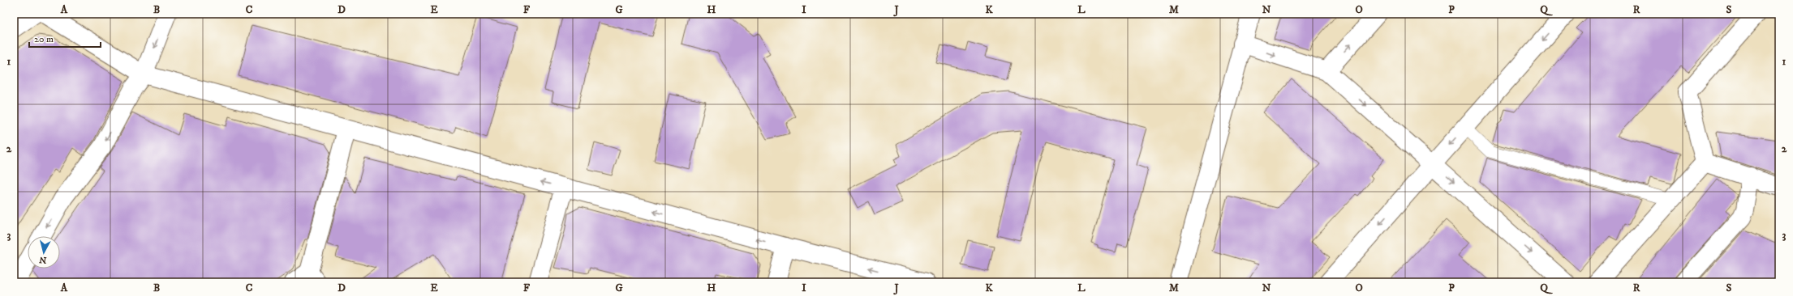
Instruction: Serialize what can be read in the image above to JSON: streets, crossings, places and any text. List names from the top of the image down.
{
  "scale_bar": "20 m",
  "north": "bottom",
  "grid": {
    "columns": [
      "A",
      "B",
      "C",
      "D",
      "E",
      "F",
      "G",
      "H",
      "I",
      "J",
      "K",
      "L",
      "M",
      "N",
      "O",
      "P",
      "Q",
      "R",
      "S"
    ],
    "rows": ["1", "2", "3"]
  }
}
